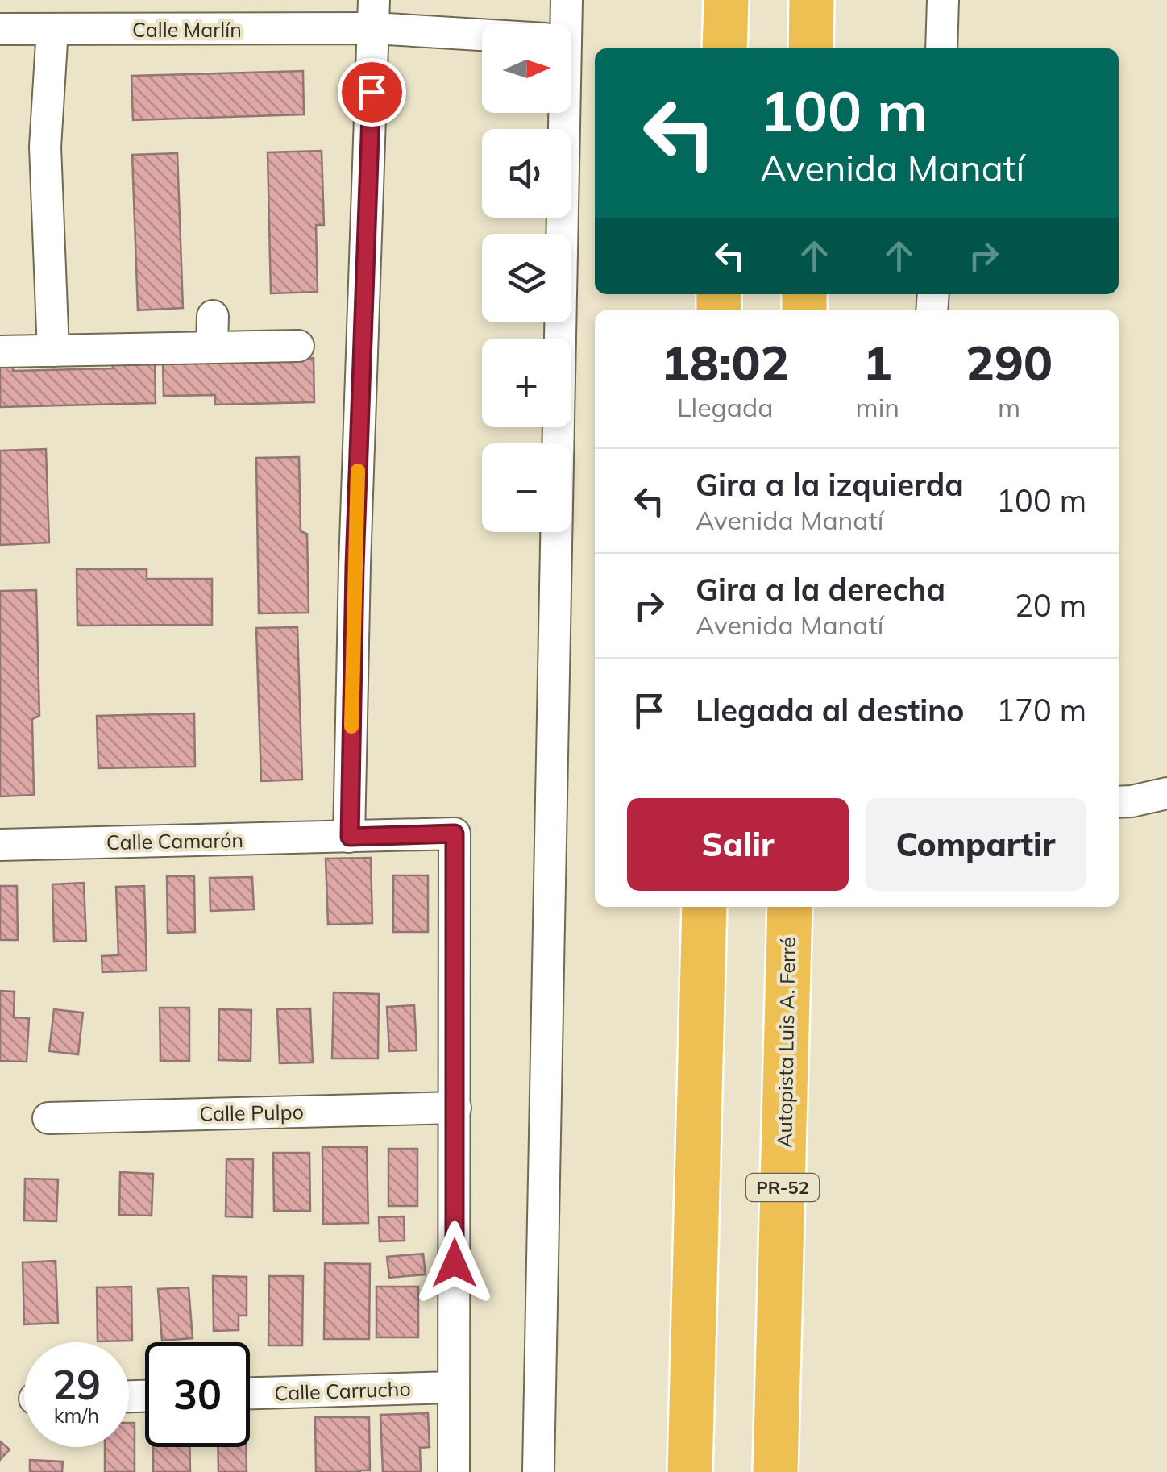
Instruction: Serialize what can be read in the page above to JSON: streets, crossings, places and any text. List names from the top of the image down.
{
  "streets": {
    "highway": ["Autopista Luis A. Ferré", "PR-52"],
    "street": [
      "Calle Marlín",
      "Calle Camarón",
      "Calle Pulpo",
      "Calle Carrucho"
    ]
  },
  "crossings": [
    ["Calle Camarón", "Calle Pulpo"]
  ],
  "north": "right",
  "page": {
    "map_buttons": ["+", "−"],
    "turn": ["100 m", "Avenida Manatí"],
    "eta": [
      "18:02",
      "Llegada",
      "1",
      "min",
      "290",
      "m"
    ],
    "list": [
      {
        "name": "Gira a la izquierda",
        "note": "Avenida Manatí",
        "value": "100 m"
      },
      {
        "name": "Gira a la derecha",
        "note": "Avenida Manatí",
        "value": "20 m"
      },
      {
        "name": "Llegada al destino",
        "value": "170 m"
      }
    ],
    "buttons": ["Salir", "Compartir"],
    "speed": "29 km/h",
    "limit": "30"
  }
}
